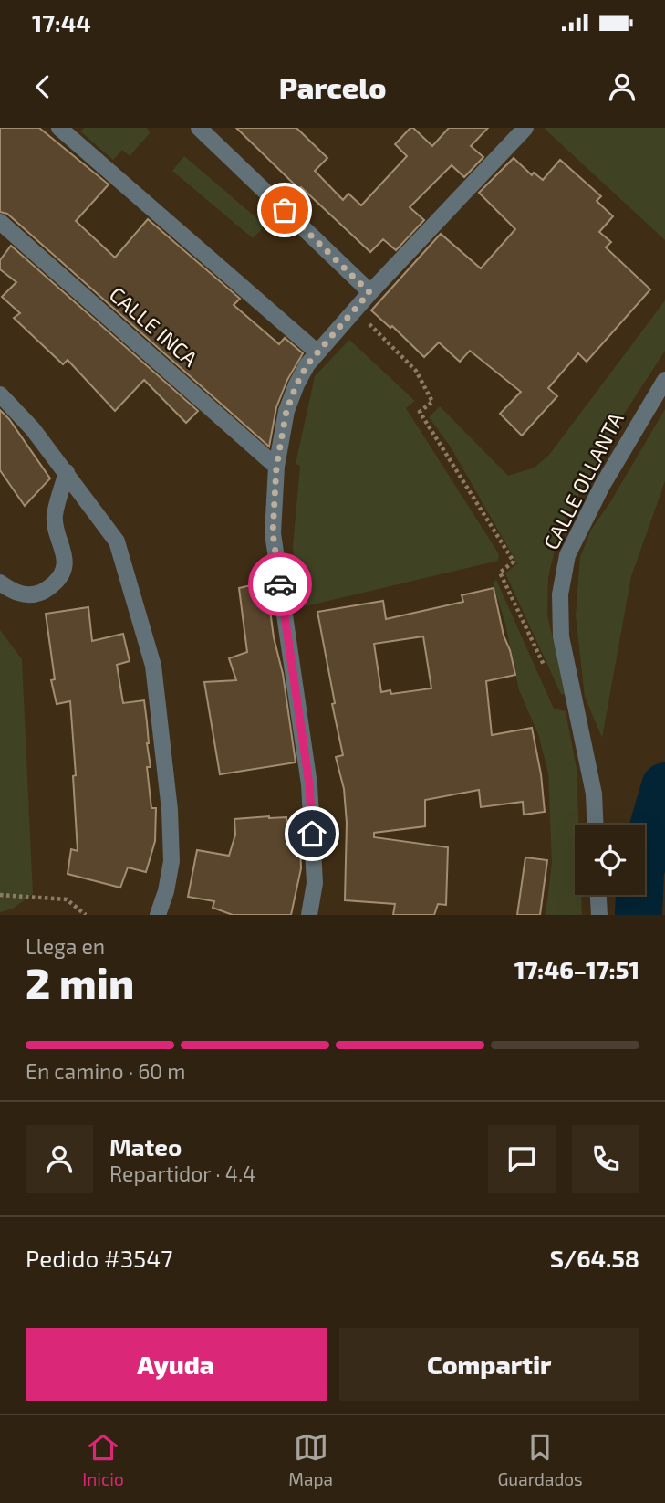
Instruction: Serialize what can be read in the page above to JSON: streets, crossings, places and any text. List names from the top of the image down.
{
  "streets": {
    "street": ["CALLE INCA", "CALLE OLLANTA"]
  },
  "page": {
    "status": "17:44",
    "header": "Parcelo",
    "heading": ["2 min", "Llega en", "17:46–17:51"],
    "panel": [
      "Mateo",
      "Repartidor · 4.4",
      "Pedido #3547",
      "S/64.58"
    ],
    "bar": "En camino · 60 m",
    "buttons": ["Ayuda", "Compartir"],
    "tabs": ["Inicio", "Mapa", "Guardados"]
  }
}
